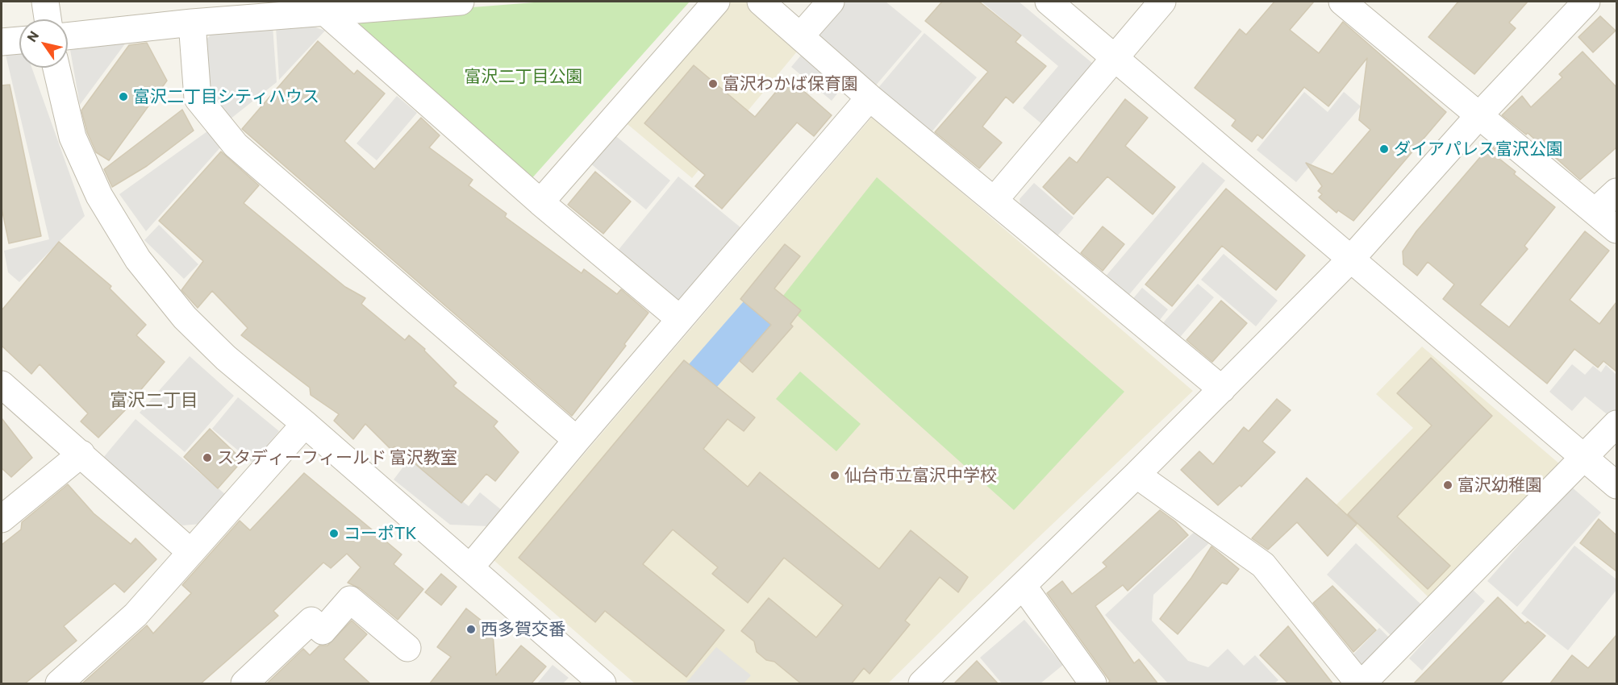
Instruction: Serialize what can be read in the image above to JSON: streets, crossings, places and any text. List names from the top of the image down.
{
  "districts": ["富沢二丁目"],
  "parks": ["富沢二丁目公園"],
  "places": [
    "富沢わかば保育園",
    "富沢二丁目シティハウス",
    "ダイアパレス富沢公園",
    "スタディーフィールド 富沢教室",
    "仙台市立富沢中学校",
    "富沢幼稚園",
    "コーポTK",
    "西多賀交番"
  ],
  "north": "top left"
}
